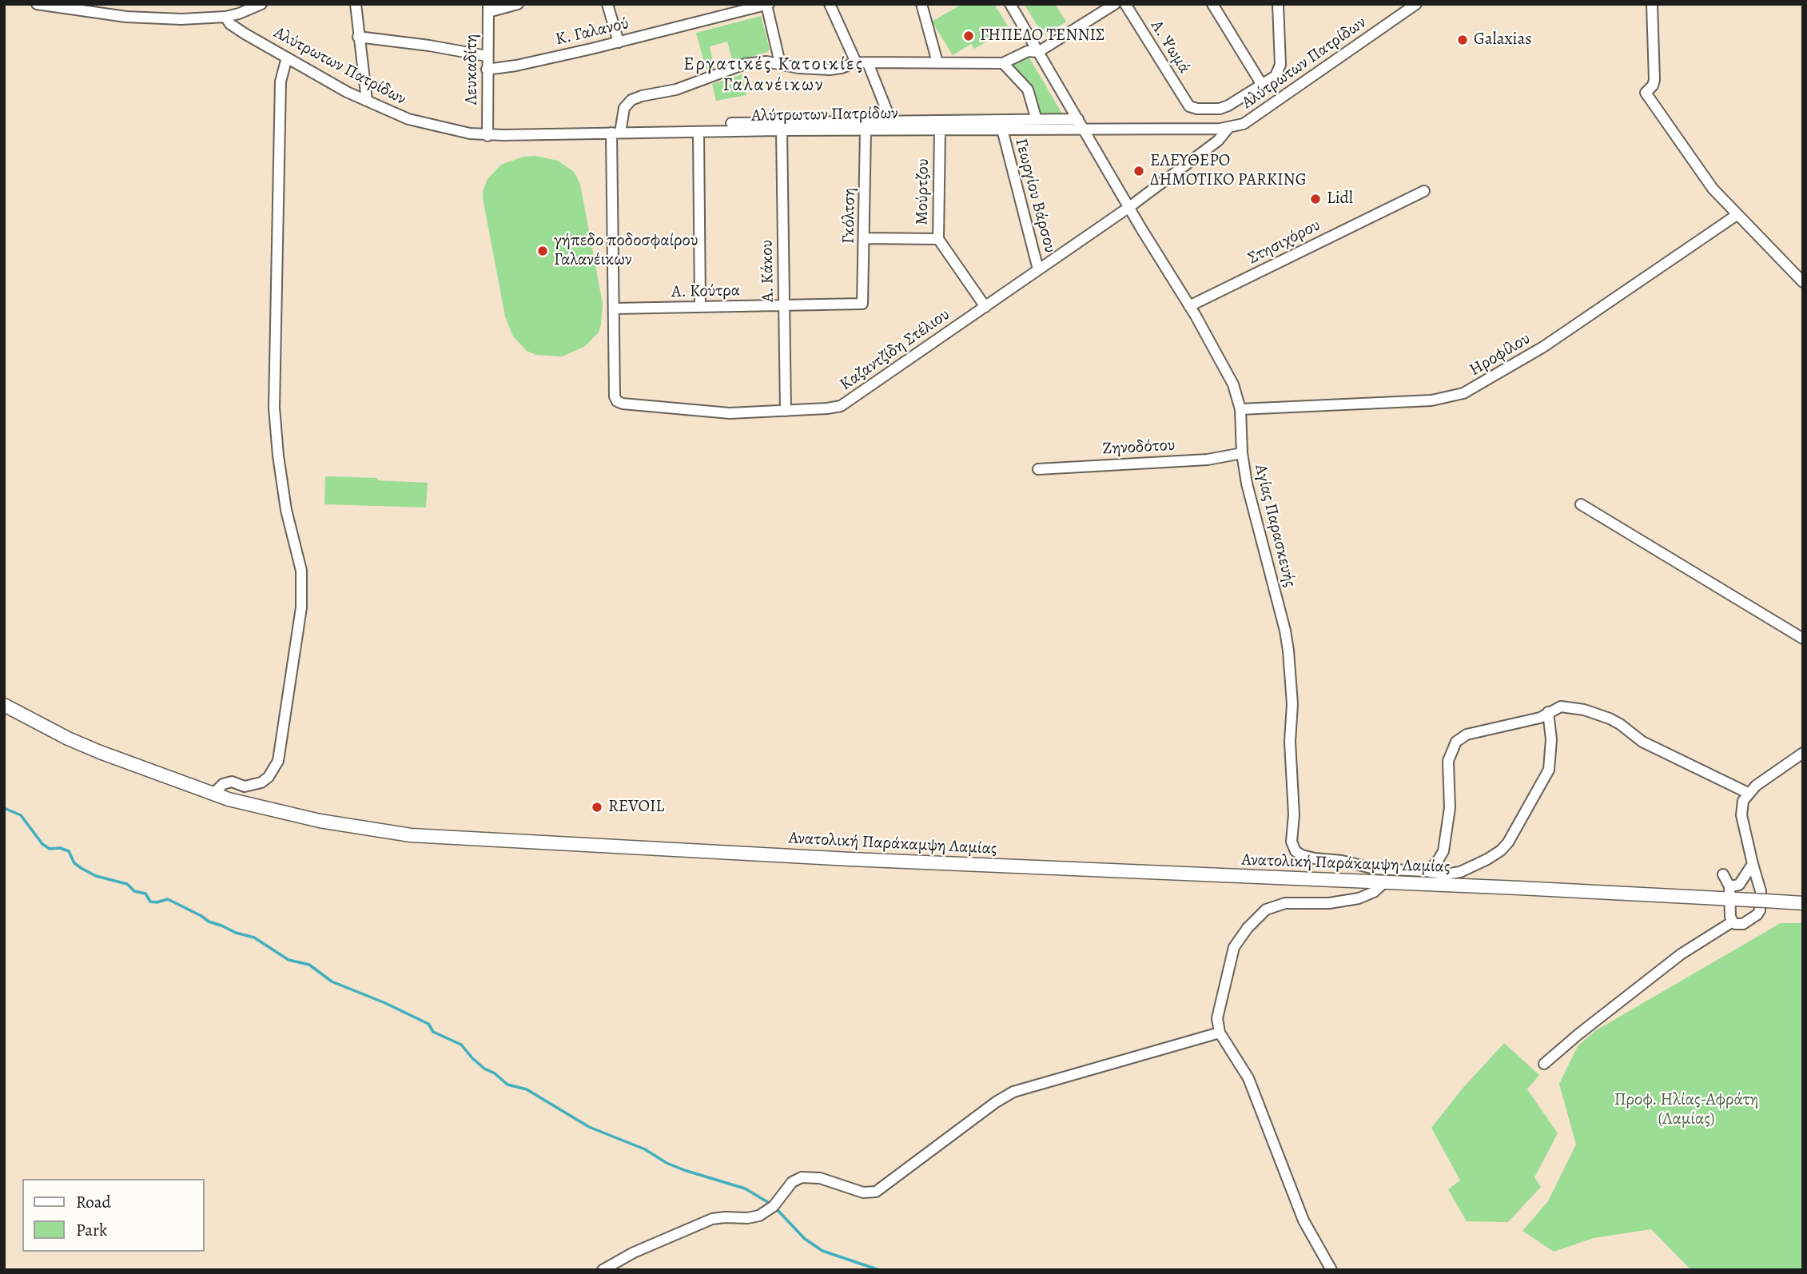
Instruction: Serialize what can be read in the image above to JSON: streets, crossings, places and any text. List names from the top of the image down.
{
  "streets": {
    "main road": ["Ανατολική Παράκαμψη Λαμίας"],
    "street": [
      "Κ. Γαλανού",
      "Α. Ψωμά",
      "Αλύτρωτων Πατρίδων",
      "Λευκαδίτη",
      "Μούρτζου",
      "Γεωργίου Βάρσου",
      "Γκόλτση",
      "Στησιχόρου",
      "Α. Κάκου",
      "Α. Κούτρα",
      "Καζαντζίδη Στέλιου",
      "Ηροφίλου",
      "Ζηνοδότου",
      "Αγίας Παρασκευής"
    ]
  },
  "crossings": [
    ["Κ. Γαλανού", "Λευκαδίτη"],
    ["Αλύτρωτων Πατρίδων", "Λευκαδίτη"],
    ["Αλύτρωτων Πατρίδων", "Μούρτζου"],
    ["Αλύτρωτων Πατρίδων", "Γεωργίου Βάρσου"],
    ["Αλύτρωτων Πατρίδων", "Γκόλτση"],
    ["Αλύτρωτων Πατρίδων", "Α. Κάκου"],
    ["Αλύτρωτων Πατρίδων", "Καζαντζίδη Στέλιου"],
    ["Αλύτρωτων Πατρίδων", "Αγίας Παρασκευής"],
    ["Μούρτζου", "Καζαντζίδη Στέλιου"],
    ["Γεωργίου Βάρσου", "Καζαντζίδη Στέλιου"],
    ["Γκόλτση", "Α. Κούτρα"],
    ["Στησιχόρου", "Αγίας Παρασκευής"],
    ["Α. Κάκου", "Α. Κούτρα"],
    ["Α. Κάκου", "Καζαντζίδη Στέλιου"],
    ["Α. Κούτρα", "Καζαντζίδη Στέλιου"],
    ["Καζαντζίδη Στέλιου", "Αγίας Παρασκευής"],
    ["Ηροφίλου", "Αγίας Παρασκευής"],
    ["Ζηνοδότου", "Αγίας Παρασκευής"],
    ["Αγίας Παρασκευής", "Ανατολική Παράκαμψη Λαμίας"]
  ],
  "districts": ["Εργατικές Κατοικίες Γαλανέικων"],
  "parks": ["Προφ. Ηλίας-Αφράτη (Λαμίας)"],
  "places": [
    "ΓΗΠΕΔΟ ΤΕΝΝΙΣ",
    "Galaxias",
    "ΕΛΕΥΘΕΡΟ ΔΗΜΟΤΙΚΟ PARKING",
    "Lidl",
    "γήπεδο ποδοσφαίρου Γαλανέικων",
    "REVOIL"
  ],
  "legend": ["Road", "Park"]
}
